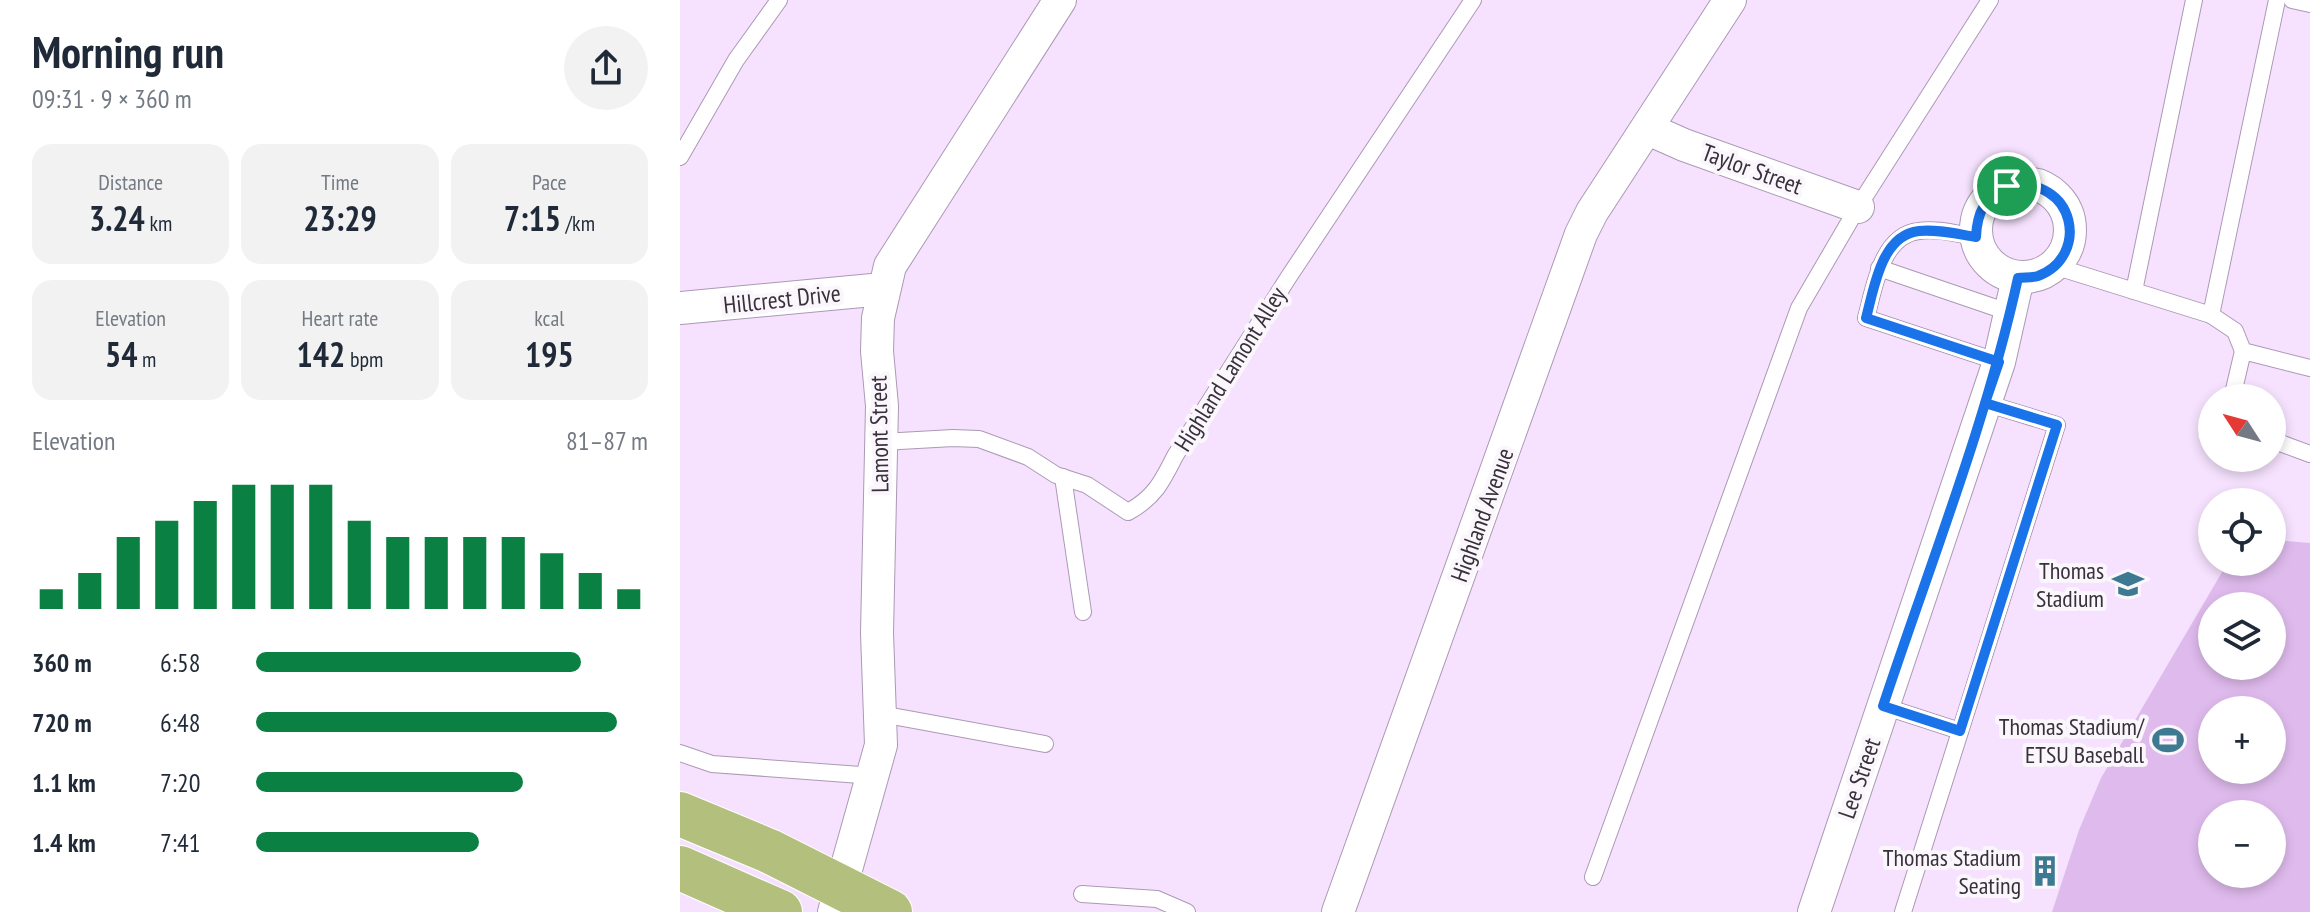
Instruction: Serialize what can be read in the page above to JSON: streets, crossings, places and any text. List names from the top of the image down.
{
  "streets": {
    "street": [
      "Taylor Street",
      "Hillcrest Drive",
      "Lamont Street",
      "Highland Avenue",
      "Lee Street"
    ],
    "lane": ["Highland Lamont Alley"]
  },
  "crossings": [
    ["Taylor Street", "Highland Avenue"],
    ["Hillcrest Drive", "Lamont Street"],
    ["Highland Lamont Alley", "Lamont Street"]
  ],
  "places": {
    "school or university": ["Thomas Stadium"],
    "sports": ["Thomas Stadium/ ETSU Baseball"],
    "building": ["Thomas Stadium Seating"]
  },
  "north": "top left",
  "page": {
    "heading": ["Morning run", "09:31 · 9 × 360 m"],
    "stats": [
      ["Distance", "3.24 km"],
      ["Time", "23:29"],
      ["Pace", "7:15 /km"],
      ["Elevation", "54 m"],
      ["Heart rate", "142 bpm"],
      ["kcal", "195"]
    ],
    "map_buttons": ["+", "−"],
    "chart": ["Elevation", "81–87 m"],
    "list": [
      {
        "name": "360 m",
        "note": "6:58"
      },
      {
        "name": "720 m",
        "note": "6:48"
      },
      {
        "name": "1.1 km",
        "note": "7:20"
      },
      {
        "name": "1.4 km",
        "note": "7:41"
      }
    ]
  }
}
